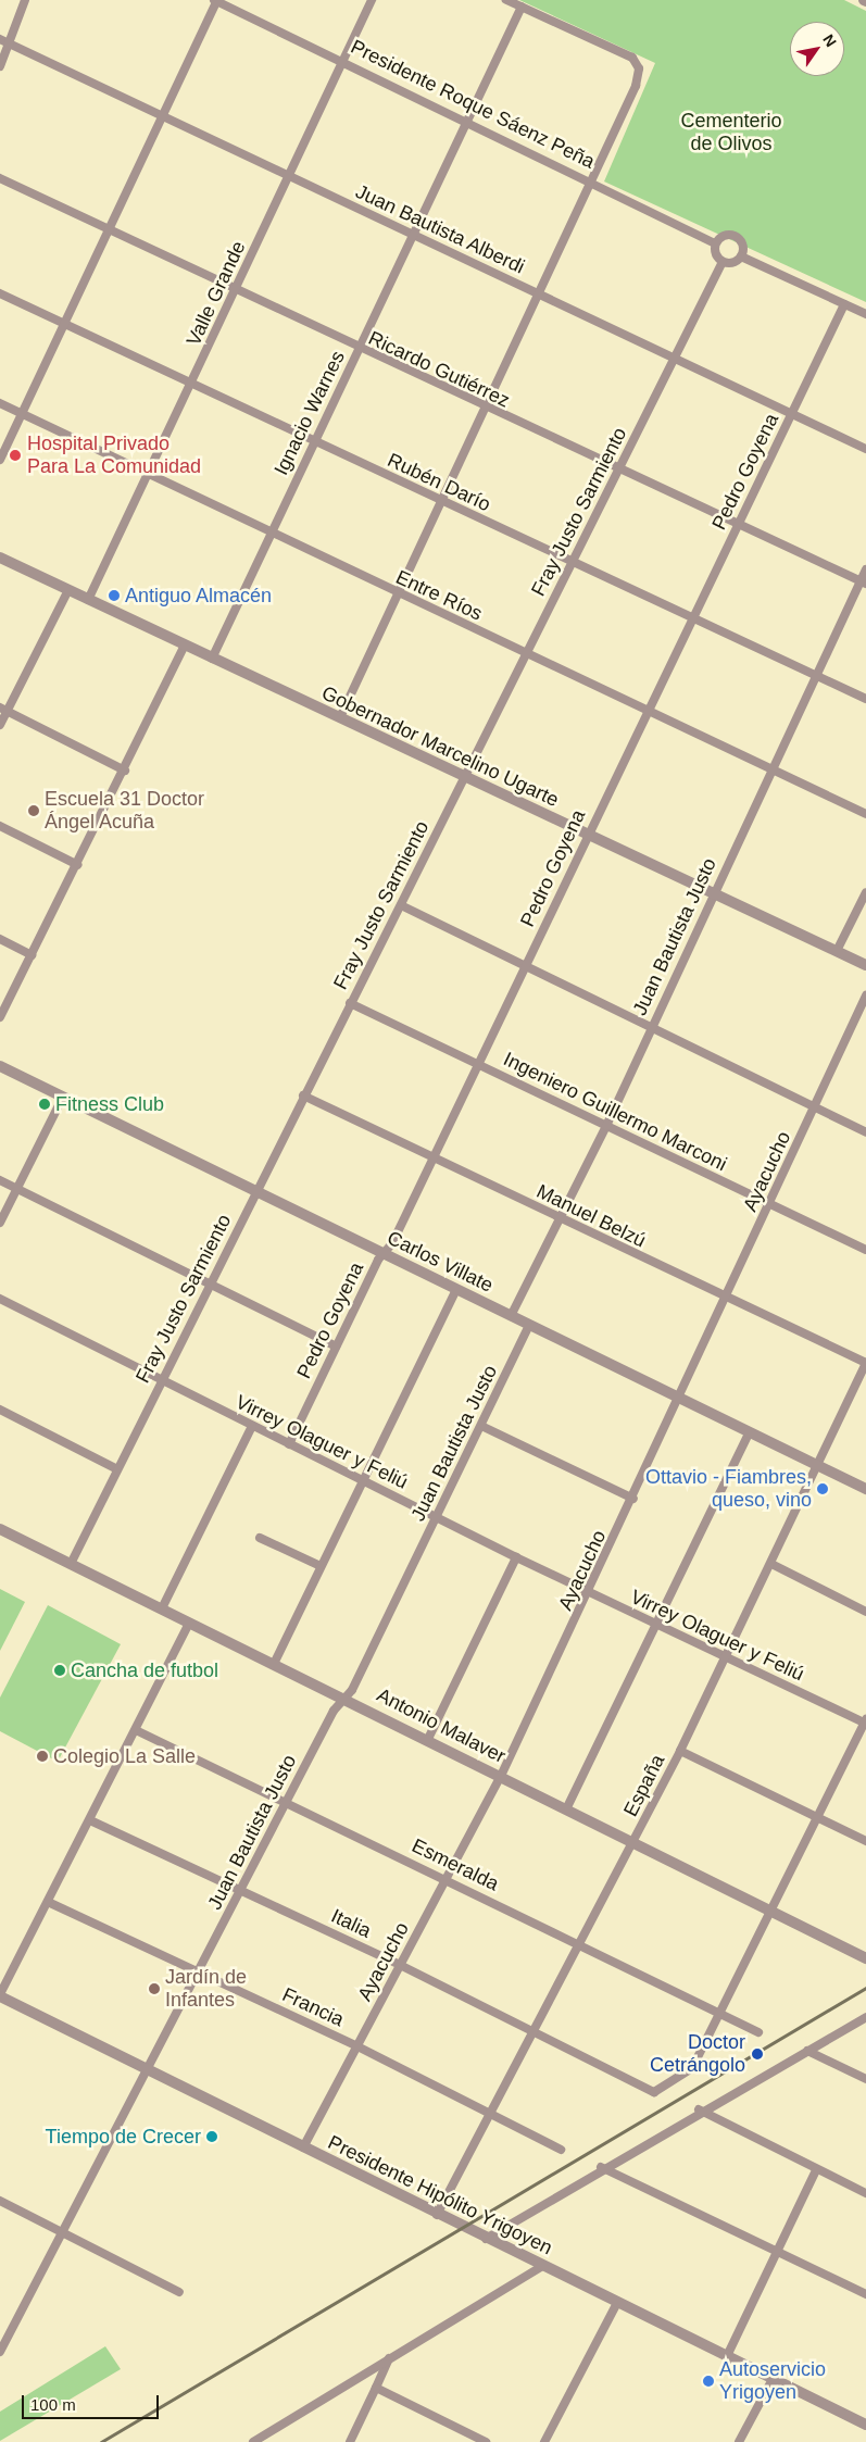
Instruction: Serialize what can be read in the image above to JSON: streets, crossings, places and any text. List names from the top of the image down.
{
  "streets": {
    "street": [
      "Presidente Roque Sáenz Peña",
      "Juan Bautista Alberdi",
      "Valle Grande",
      "Ricardo Gutiérrez",
      "Ignacio Warnes",
      "Pedro Goyena",
      "Rubén Darío",
      "Fray Justo Sarmiento",
      "Entre Ríos",
      "Gobernador Marcelino Ugarte",
      "Juan Bautista Justo",
      "Ingeniero Guillermo Marconi",
      "Ayacucho",
      "Manuel Belzú",
      "Carlos Villate",
      "Virrey Olaguer y Feliú",
      "Antonio Malaver",
      "España",
      "Esmeralda",
      "Italia",
      "Francia",
      "Presidente Hipólito Yrigoyen"
    ]
  },
  "crossings": [
    ["Presidente Roque Sáenz Peña", "Valle Grande"],
    ["Presidente Roque Sáenz Peña", "Ignacio Warnes"],
    ["Presidente Roque Sáenz Peña", "Fray Justo Sarmiento"],
    ["Juan Bautista Alberdi", "Valle Grande"],
    ["Juan Bautista Alberdi", "Ignacio Warnes"],
    ["Juan Bautista Alberdi", "Pedro Goyena"],
    ["Juan Bautista Alberdi", "Fray Justo Sarmiento"],
    ["Valle Grande", "Ricardo Gutiérrez"],
    ["Valle Grande", "Rubén Darío"],
    ["Valle Grande", "Entre Ríos"],
    ["Valle Grande", "Gobernador Marcelino Ugarte"],
    ["Ricardo Gutiérrez", "Ignacio Warnes"],
    ["Ricardo Gutiérrez", "Pedro Goyena"],
    ["Ricardo Gutiérrez", "Fray Justo Sarmiento"],
    ["Ricardo Gutiérrez", "Juan Bautista Justo"],
    ["Ignacio Warnes", "Rubén Darío"],
    ["Ignacio Warnes", "Entre Ríos"],
    ["Ignacio Warnes", "Gobernador Marcelino Ugarte"],
    ["Pedro Goyena", "Rubén Darío"],
    ["Pedro Goyena", "Entre Ríos"],
    ["Pedro Goyena", "Gobernador Marcelino Ugarte"],
    ["Pedro Goyena", "Ingeniero Guillermo Marconi"],
    ["Pedro Goyena", "Manuel Belzú"],
    ["Pedro Goyena", "Carlos Villate"],
    ["Pedro Goyena", "Virrey Olaguer y Feliú"],
    ["Rubén Darío", "Fray Justo Sarmiento"],
    ["Rubén Darío", "Juan Bautista Justo"],
    ["Fray Justo Sarmiento", "Entre Ríos"],
    ["Fray Justo Sarmiento", "Gobernador Marcelino Ugarte"],
    ["Fray Justo Sarmiento", "Ingeniero Guillermo Marconi"],
    ["Fray Justo Sarmiento", "Manuel Belzú"],
    ["Fray Justo Sarmiento", "Carlos Villate"],
    ["Fray Justo Sarmiento", "Virrey Olaguer y Feliú"],
    ["Fray Justo Sarmiento", "Antonio Malaver"],
    ["Entre Ríos", "Juan Bautista Justo"],
    ["Gobernador Marcelino Ugarte", "Juan Bautista Justo"],
    ["Juan Bautista Justo", "Ingeniero Guillermo Marconi"],
    ["Juan Bautista Justo", "Manuel Belzú"],
    ["Juan Bautista Justo", "Carlos Villate"],
    ["Juan Bautista Justo", "Virrey Olaguer y Feliú"],
    ["Juan Bautista Justo", "Antonio Malaver"],
    ["Juan Bautista Justo", "Esmeralda"],
    ["Juan Bautista Justo", "Italia"],
    ["Juan Bautista Justo", "Francia"],
    ["Juan Bautista Justo", "Presidente Hipólito Yrigoyen"],
    ["Ingeniero Guillermo Marconi", "Ayacucho"],
    ["Ayacucho", "Manuel Belzú"],
    ["Ayacucho", "Carlos Villate"],
    ["Ayacucho", "Virrey Olaguer y Feliú"],
    ["Ayacucho", "Antonio Malaver"],
    ["Ayacucho", "Esmeralda"],
    ["Ayacucho", "Italia"],
    ["Ayacucho", "Francia"],
    ["Ayacucho", "Presidente Hipólito Yrigoyen"],
    ["Manuel Belzú", "España"],
    ["Carlos Villate", "España"],
    ["Virrey Olaguer y Feliú", "España"],
    ["Antonio Malaver", "España"],
    ["España", "Esmeralda"],
    ["España", "Italia"],
    ["España", "Francia"],
    ["España", "Presidente Hipólito Yrigoyen"],
    ["Esmeralda", "Italia"]
  ],
  "parks": ["Cementerio de Olivos"],
  "places": [
    "Hospital Privado Para La Comunidad",
    "Antiguo Almacén",
    "Escuela 31 Doctor Ángel Acuña",
    "Fitness Club",
    "Ottavio - Fiambres, queso, vino",
    "Cancha de futbol",
    "Colegio La Salle",
    "Jardín de Infantes",
    "Doctor Cetrángolo",
    "Tiempo de Crecer",
    "Autoservicio Yrigoyen"
  ],
  "scale_bar": "100 m",
  "north": "top right"
}
